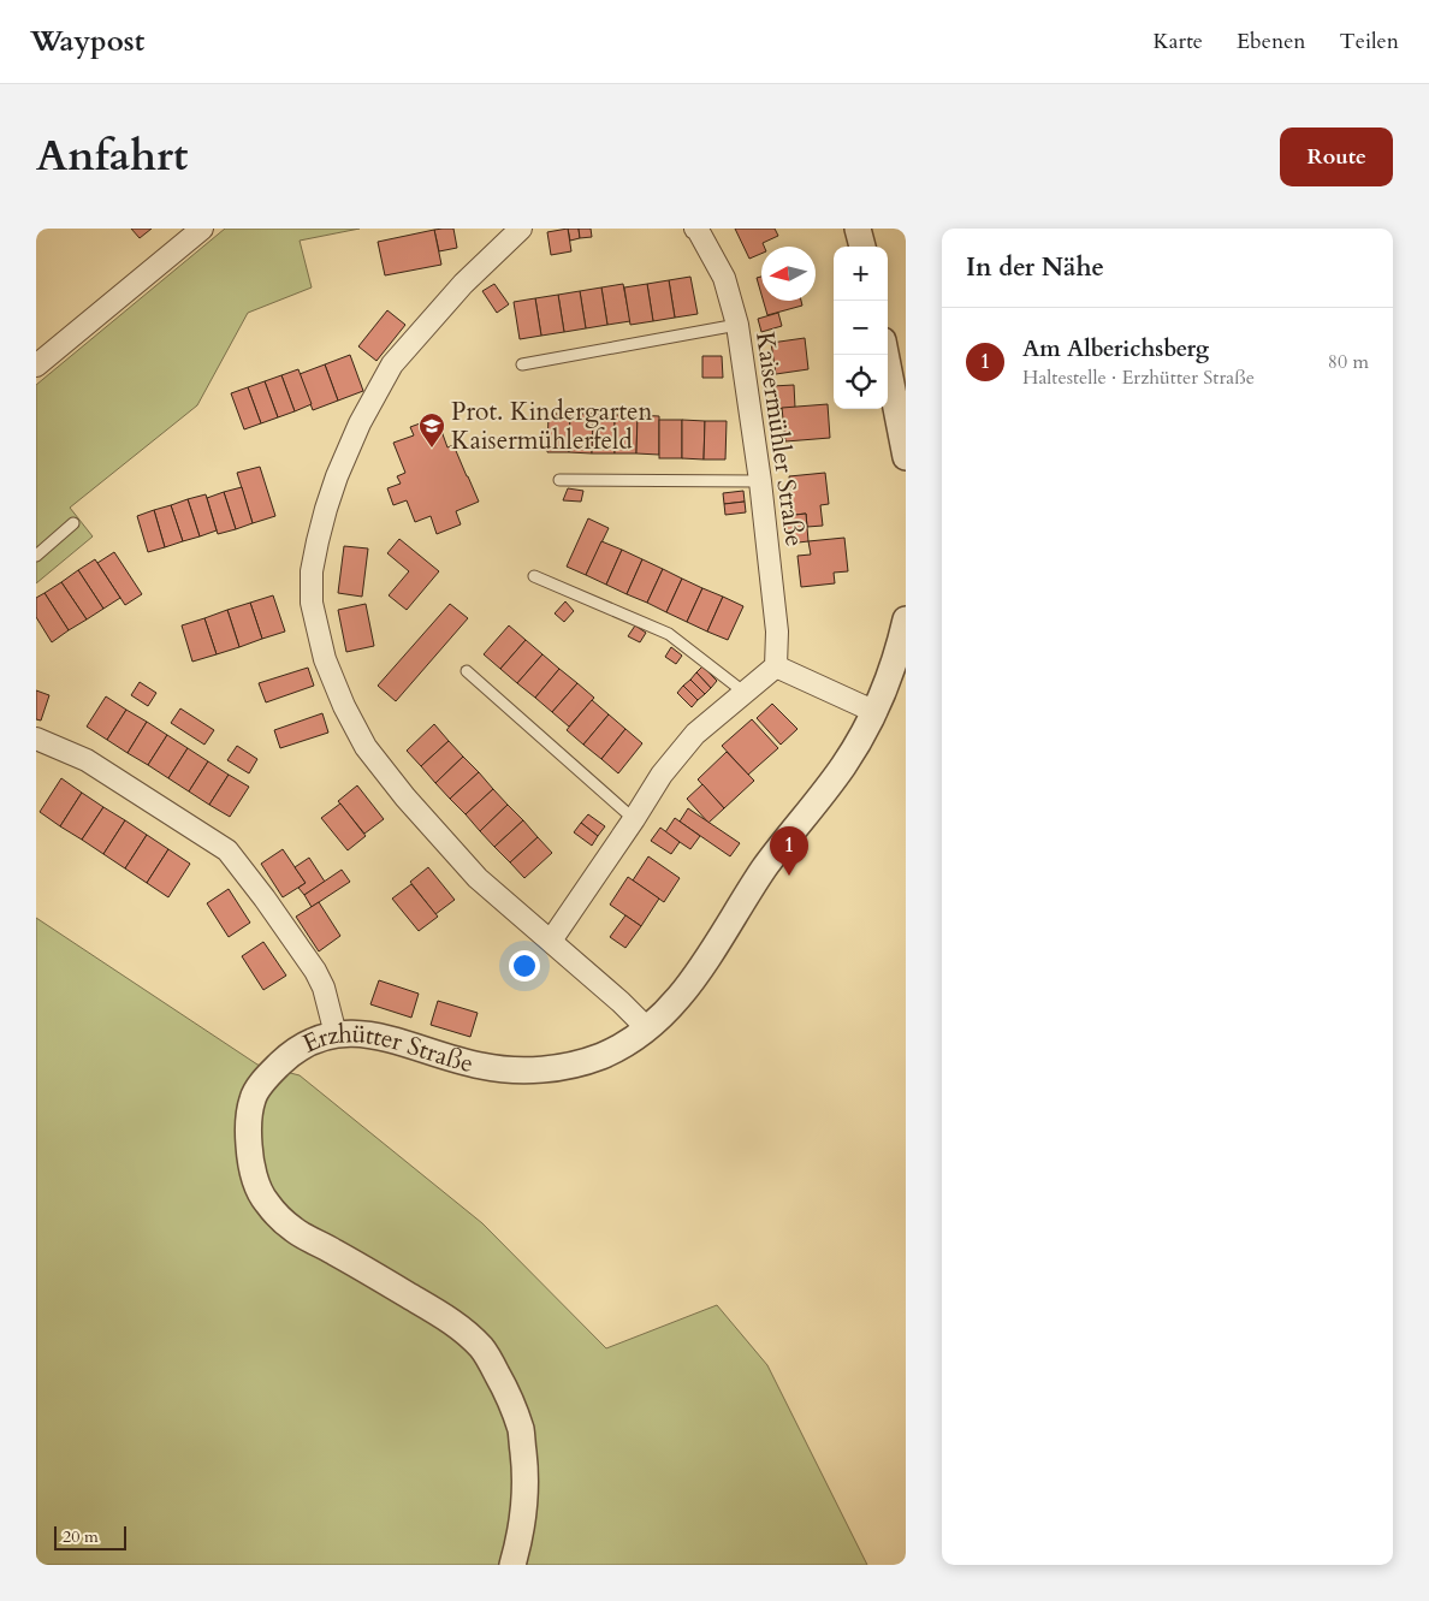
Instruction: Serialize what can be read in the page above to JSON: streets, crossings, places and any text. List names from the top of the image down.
{
  "streets": {
    "street": ["Kaisermühler Straße", "Erzhütter Straße"]
  },
  "places": {
    "school or university": ["Prot. Kindergarten Kaisermühlerfeld"]
  },
  "scale_bar": "20 m",
  "north": "left",
  "page": {
    "header": "Waypost",
    "nav": ["Karte", "Ebenen", "Teilen"],
    "title": "Anfahrt",
    "buttons": "Route",
    "heading": "In der Nähe",
    "map_buttons": ["+", "−"],
    "list": [
      {
        "mark": "1",
        "name": "Am Alberichsberg",
        "note": "Haltestelle · Erzhütter Straße",
        "value": "80 m"
      }
    ],
    "pins": "1",
    "scale": "20 m"
  }
}
